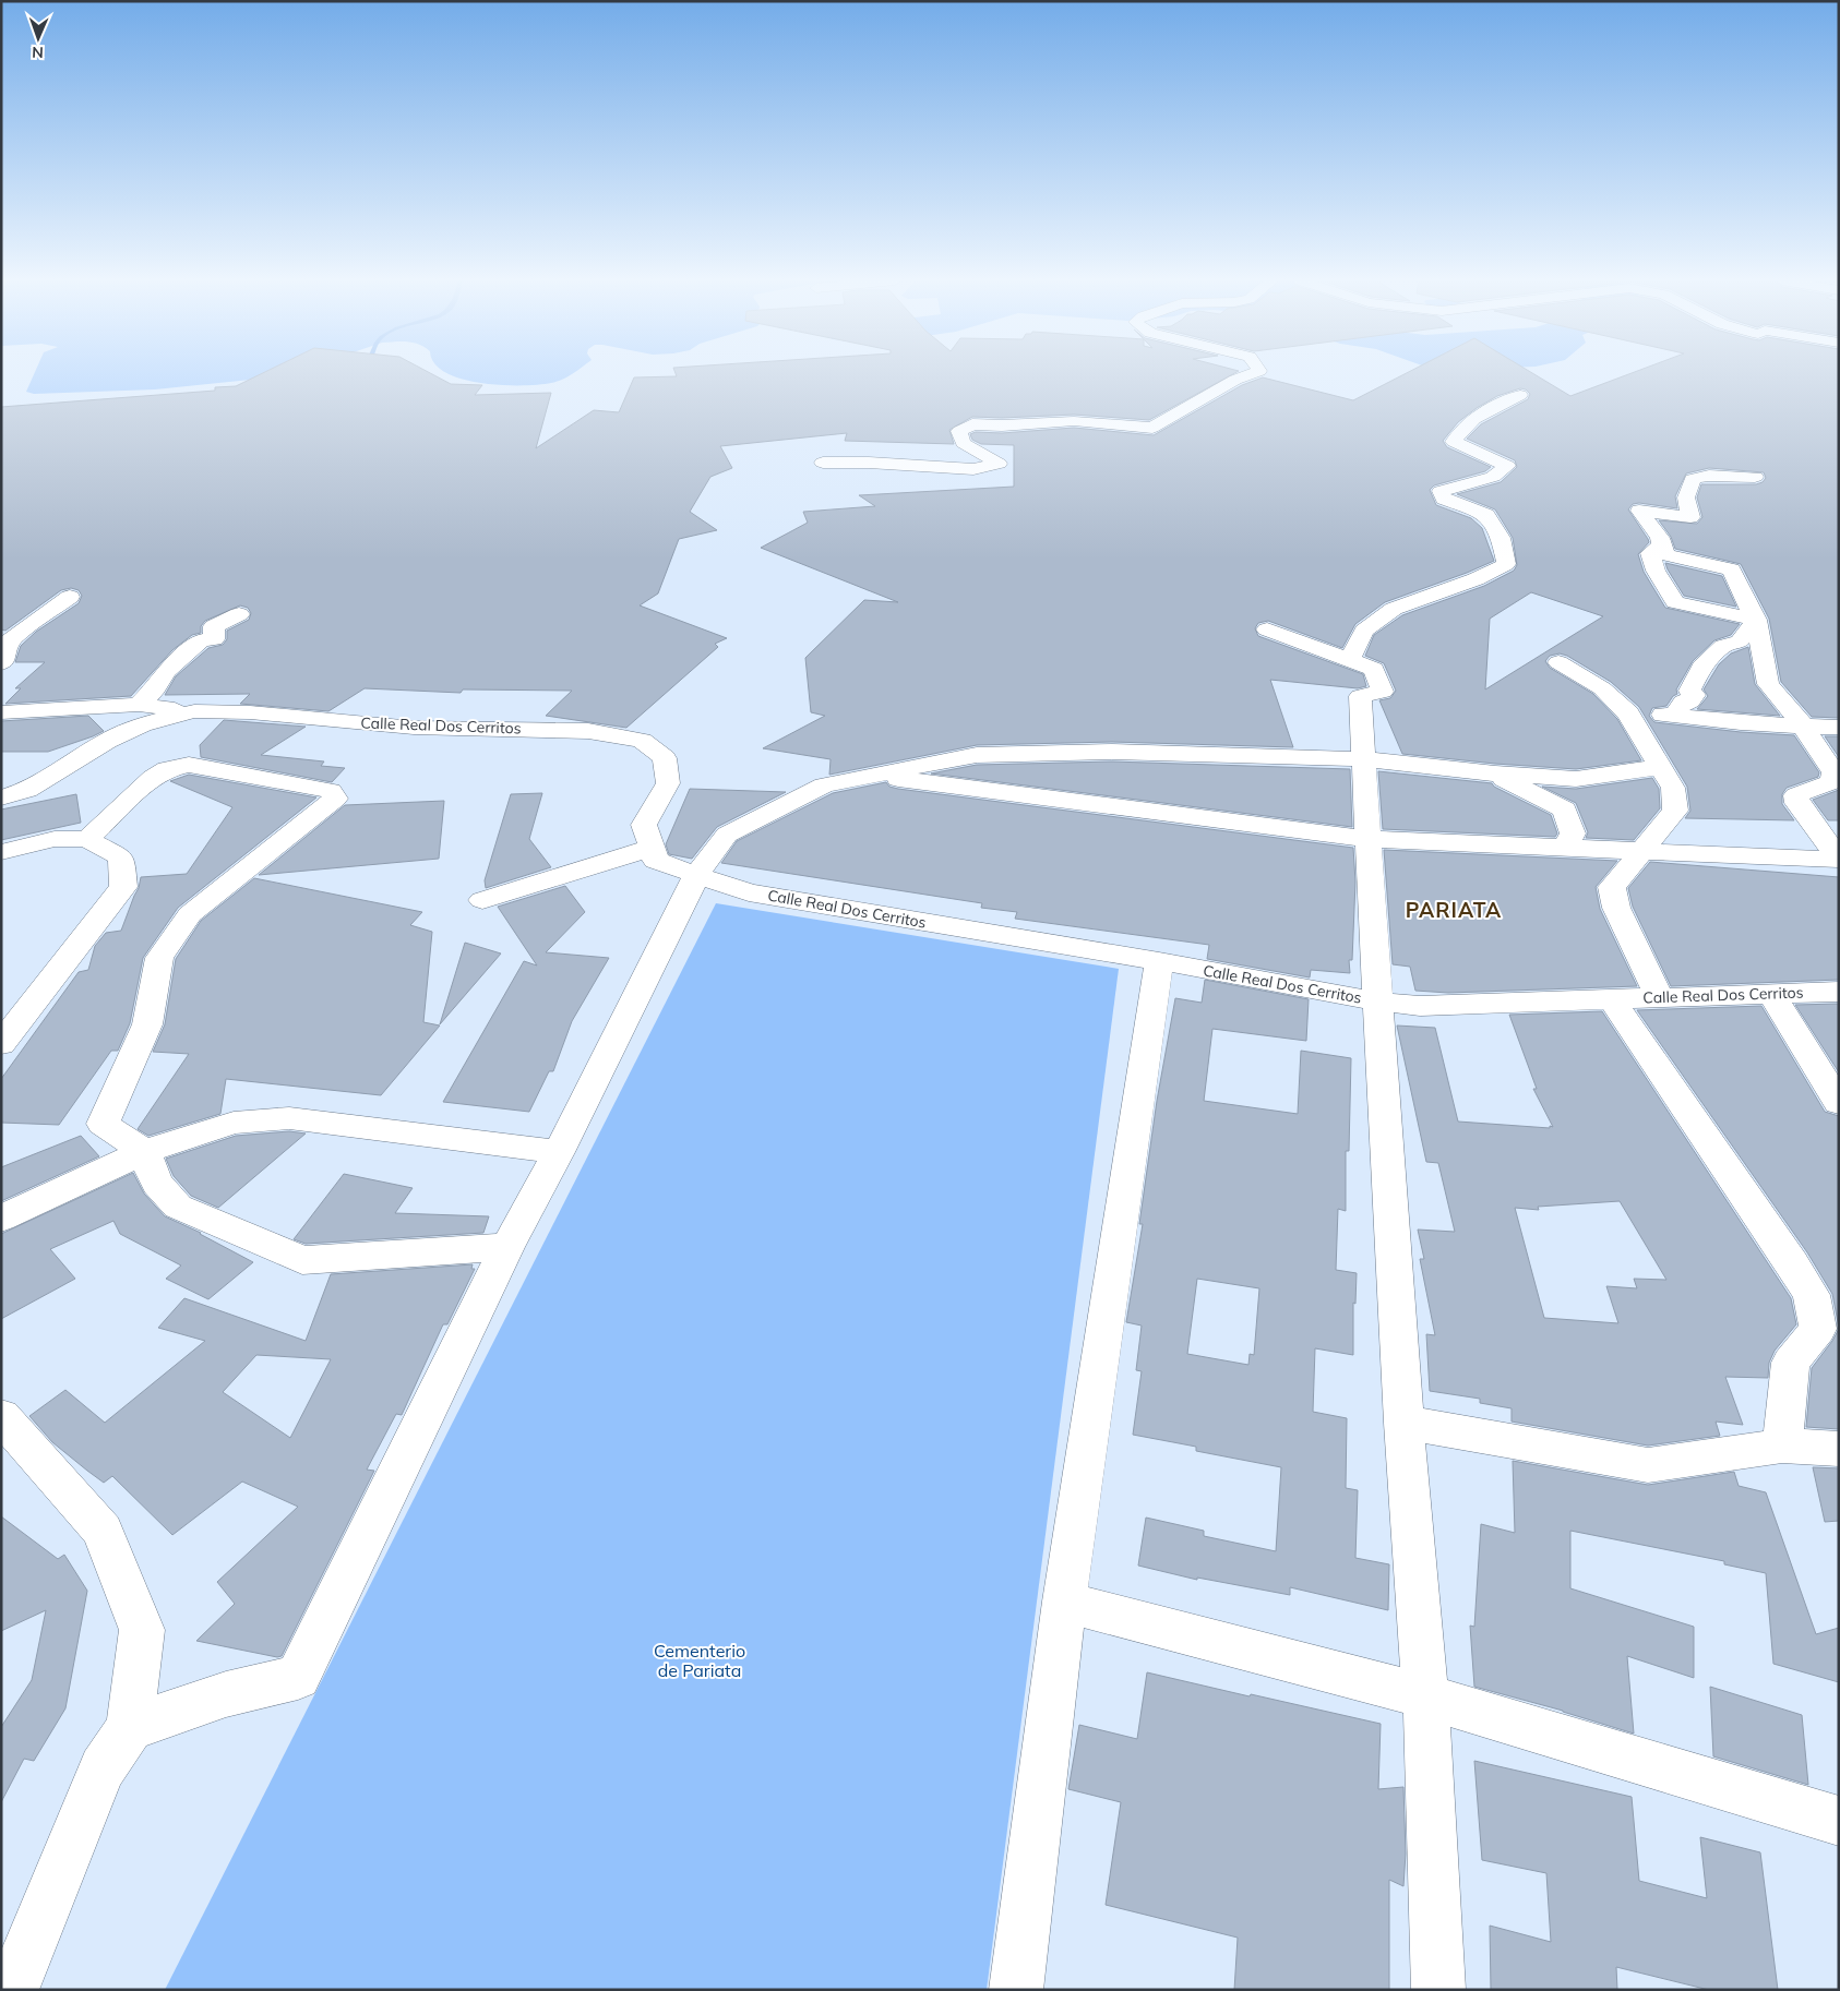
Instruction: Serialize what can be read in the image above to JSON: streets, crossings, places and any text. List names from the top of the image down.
{
  "streets": {
    "street": ["Calle Real Dos Cerritos"]
  },
  "districts": ["PARIATA"],
  "parks": ["Cementerio de Pariata"],
  "north": "bottom"
}
